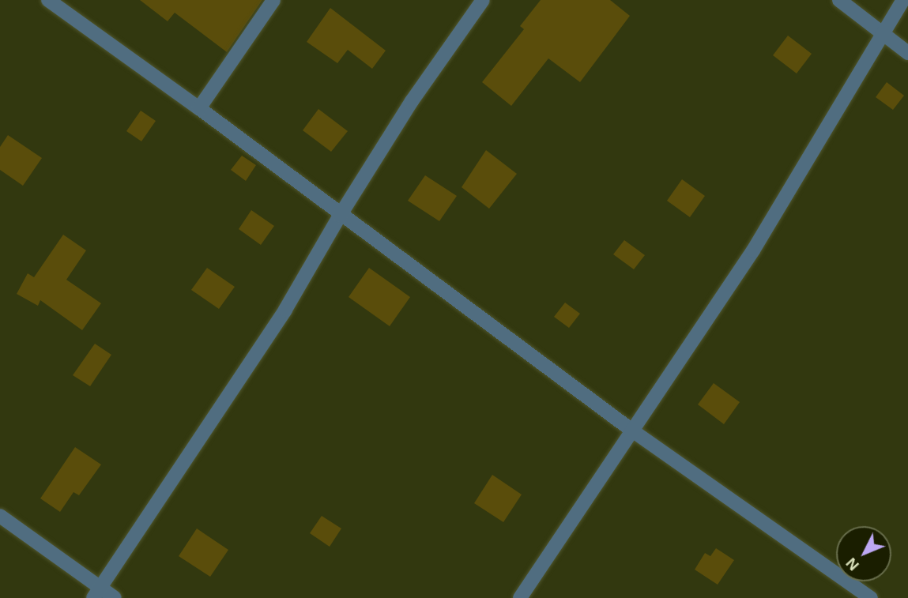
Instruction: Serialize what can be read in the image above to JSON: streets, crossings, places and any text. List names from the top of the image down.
{
  "north": "bottom left"
}
